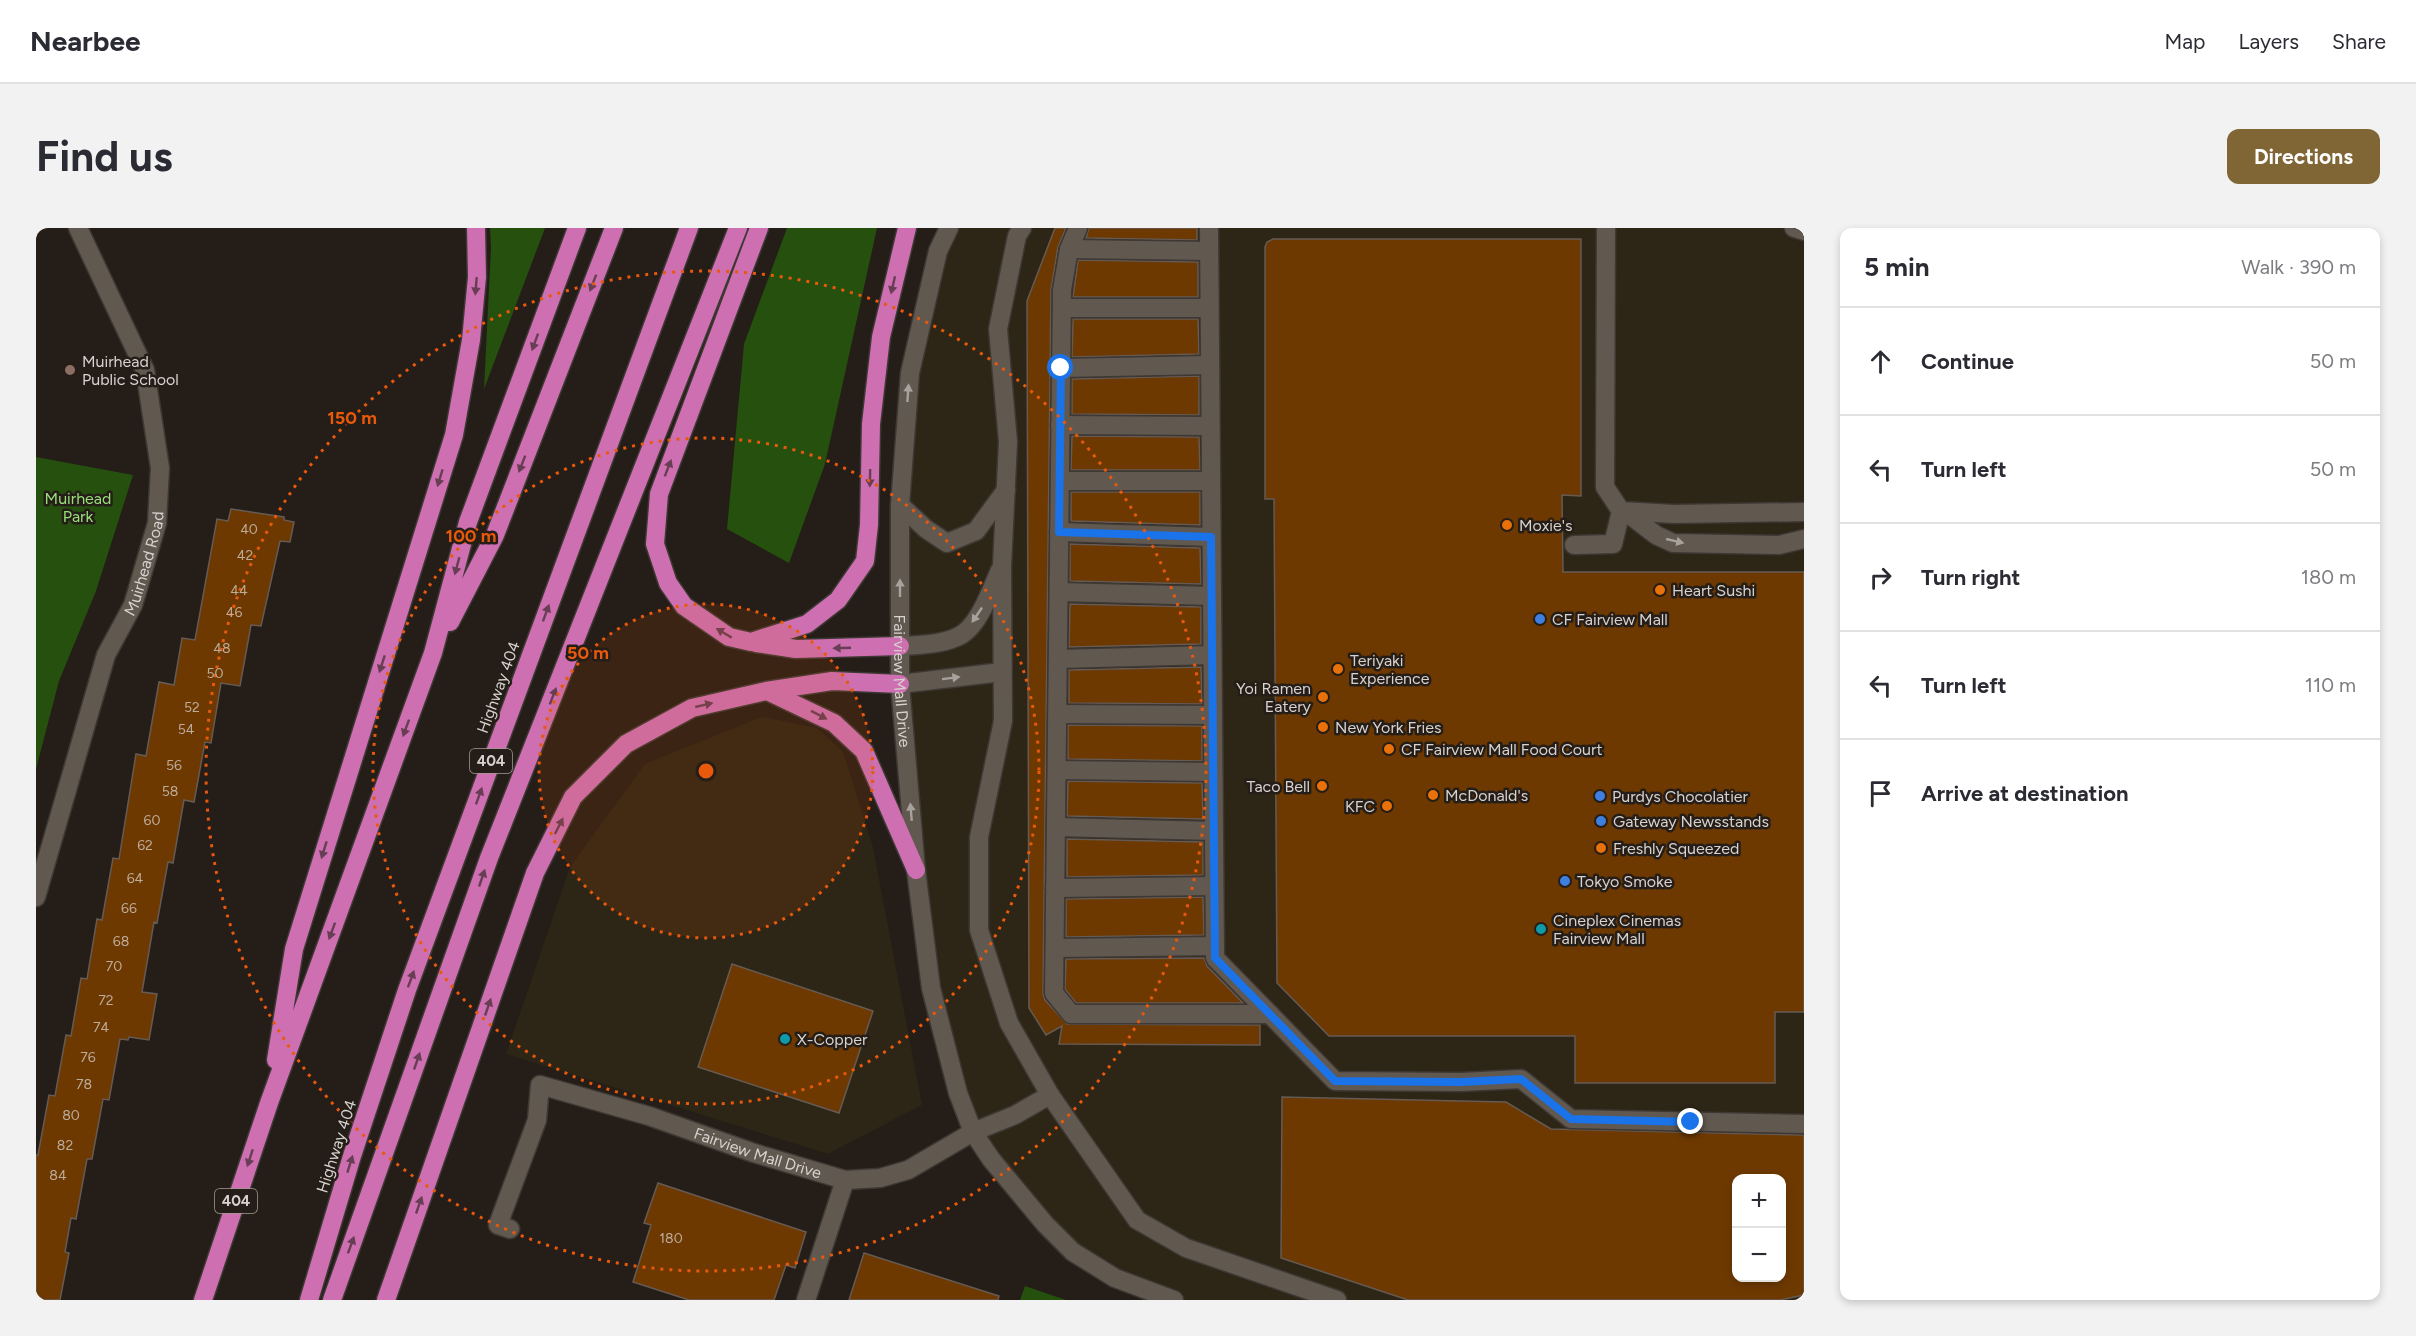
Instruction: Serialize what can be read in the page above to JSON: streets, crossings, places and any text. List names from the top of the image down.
{
  "streets": {
    "highway": ["Highway 404", "404"],
    "street": ["Muirhead Road", "Fairview Mall Drive"]
  },
  "parks": ["Muirhead Park"],
  "places": [
    "Muirhead Public School",
    "Moxie's",
    "Heart Sushi",
    "CF Fairview Mall",
    "Teriyaki Experience",
    "Yoi Ramen Eatery",
    "New York Fries",
    "CF Fairview Mall Food Court",
    "Taco Bell",
    "McDonald's",
    "Purdys Chocolatier",
    "KFC",
    "Gateway Newsstands",
    "Freshly Squeezed",
    "Tokyo Smoke",
    "Cineplex Cinemas Fairview Mall",
    "X-Copper"
  ],
  "house_numbers": [
    "40",
    "42",
    "44",
    "46",
    "48",
    "50",
    "52",
    "54",
    "56",
    "58",
    "60",
    "62",
    "64",
    "66",
    "68",
    "70",
    "72",
    "74",
    "76",
    "78",
    "80",
    "82",
    "84",
    "180"
  ],
  "page": {
    "header": "Nearbee",
    "nav": ["Map", "Layers", "Share"],
    "buttons": "Directions",
    "title": "Find us",
    "heading": ["5 min", "Walk · 390 m"],
    "list": [
      ["Continue", "50 m"],
      ["Turn left", "50 m"],
      ["Turn right", "180 m"],
      ["Turn left", "110 m"],
      "Arrive at destination"
    ],
    "map_buttons": ["+", "−"]
  },
  "rings": ["150 m", "100 m", "50 m"]
}
